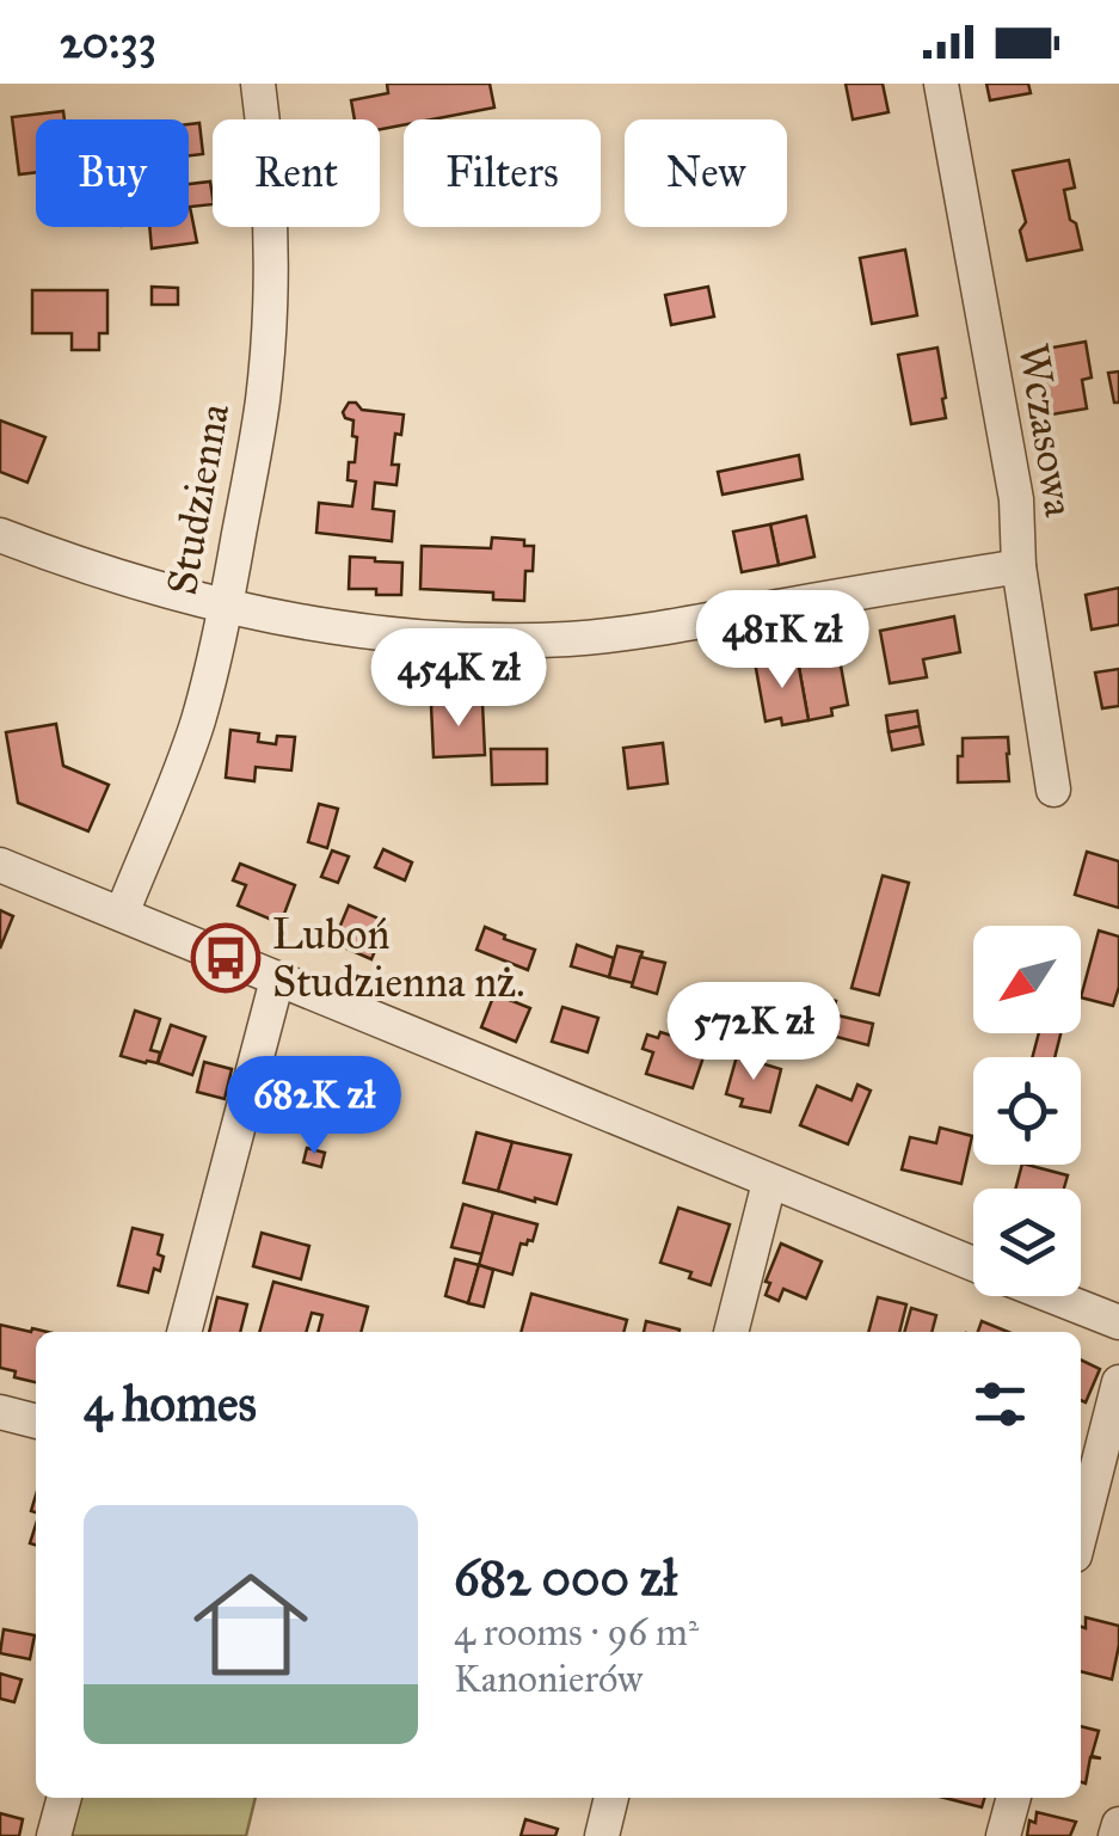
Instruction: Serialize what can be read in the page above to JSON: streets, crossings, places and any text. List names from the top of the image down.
{
  "streets": {
    "street": ["Wczasowa", "Studzienna"]
  },
  "places": {
    "bus stop": ["Luboń Studzienna nż."]
  },
  "north": "bottom left",
  "page": {
    "status": "20:33",
    "chip": [
      "Buy",
      "Rent",
      "Filters",
      "New"
    ],
    "price": [
      "481K zł",
      "454K zł",
      "572K zł",
      "682K zł"
    ],
    "heading": "4 homes",
    "list": [
      {
        "name": "682 000 zł",
        "note": "4 rooms · 96 m² · Kanonierów"
      }
    ]
  }
}
